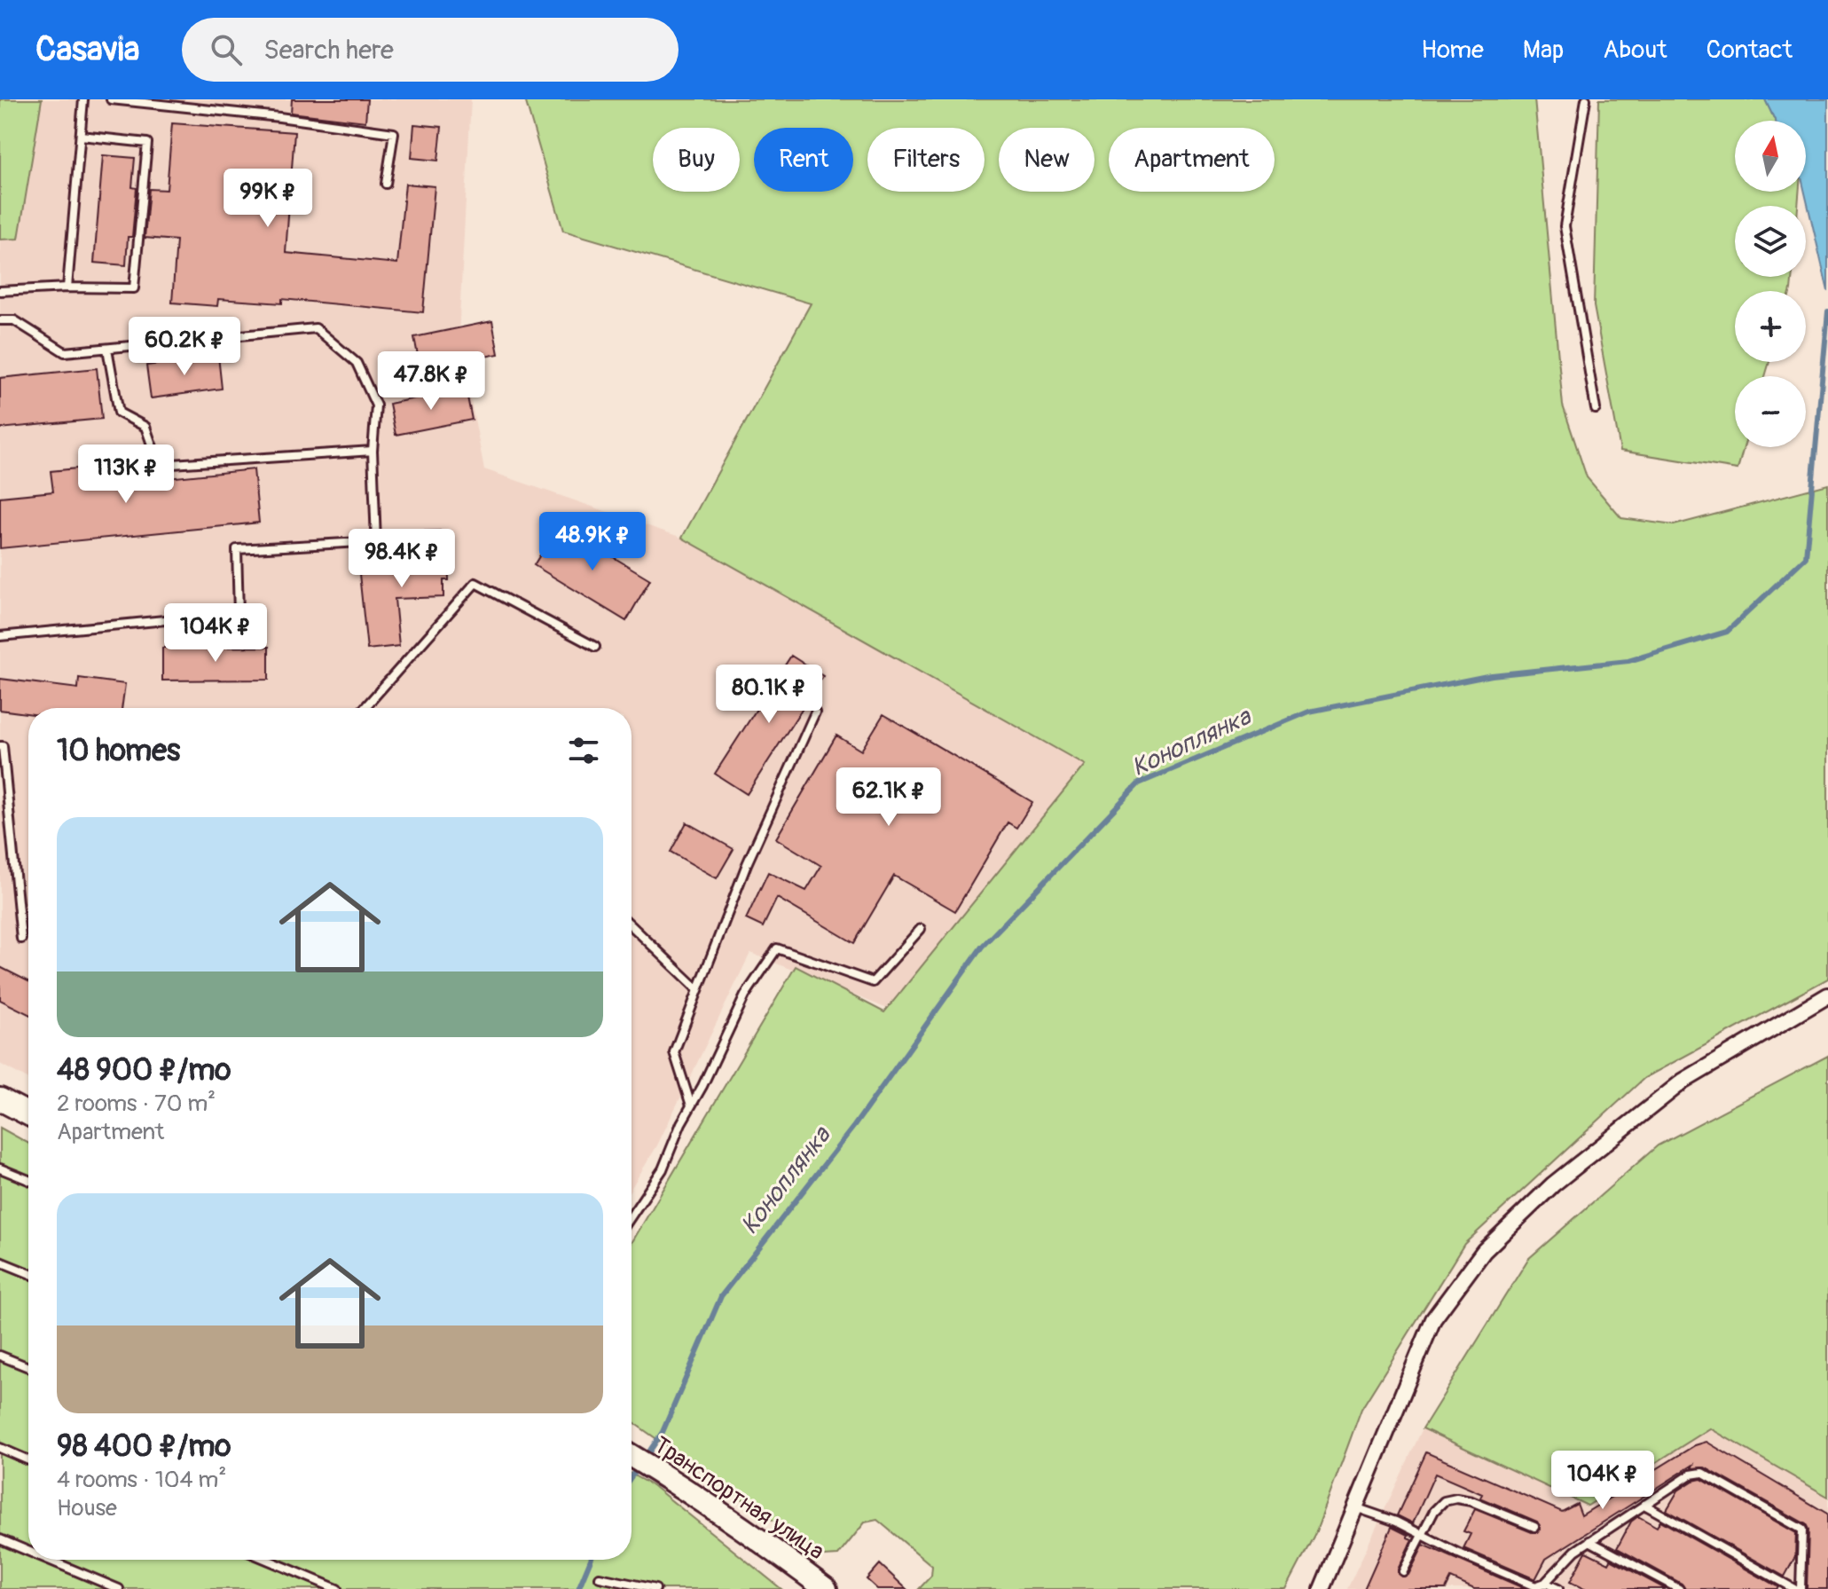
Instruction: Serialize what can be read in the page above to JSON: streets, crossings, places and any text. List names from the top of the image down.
{
  "streets": {
    "main road": ["Транспортная улица"]
  },
  "water": ["Коноплянка"],
  "north": "top",
  "page": {
    "header": "Casavia",
    "search": "Search here",
    "nav": [
      "Home",
      "Map",
      "About",
      "Contact"
    ],
    "map_buttons": ["+", "−"],
    "chip": [
      "Buy",
      "Rent",
      "Filters",
      "New",
      "Apartment"
    ],
    "price": [
      "99K ₽",
      "60.2K ₽",
      "47.8K ₽",
      "113K ₽",
      "48.9K ₽",
      "98.4K ₽",
      "104K ₽",
      "80.1K ₽",
      "62.1K ₽",
      "104K ₽"
    ],
    "heading": "10 homes",
    "list": [
      {
        "name": "48 900 ₽/mo",
        "note": "2 rooms · 70 m² · Apartment"
      },
      {
        "name": "98 400 ₽/mo",
        "note": "4 rooms · 104 m² · House"
      }
    ]
  }
}
